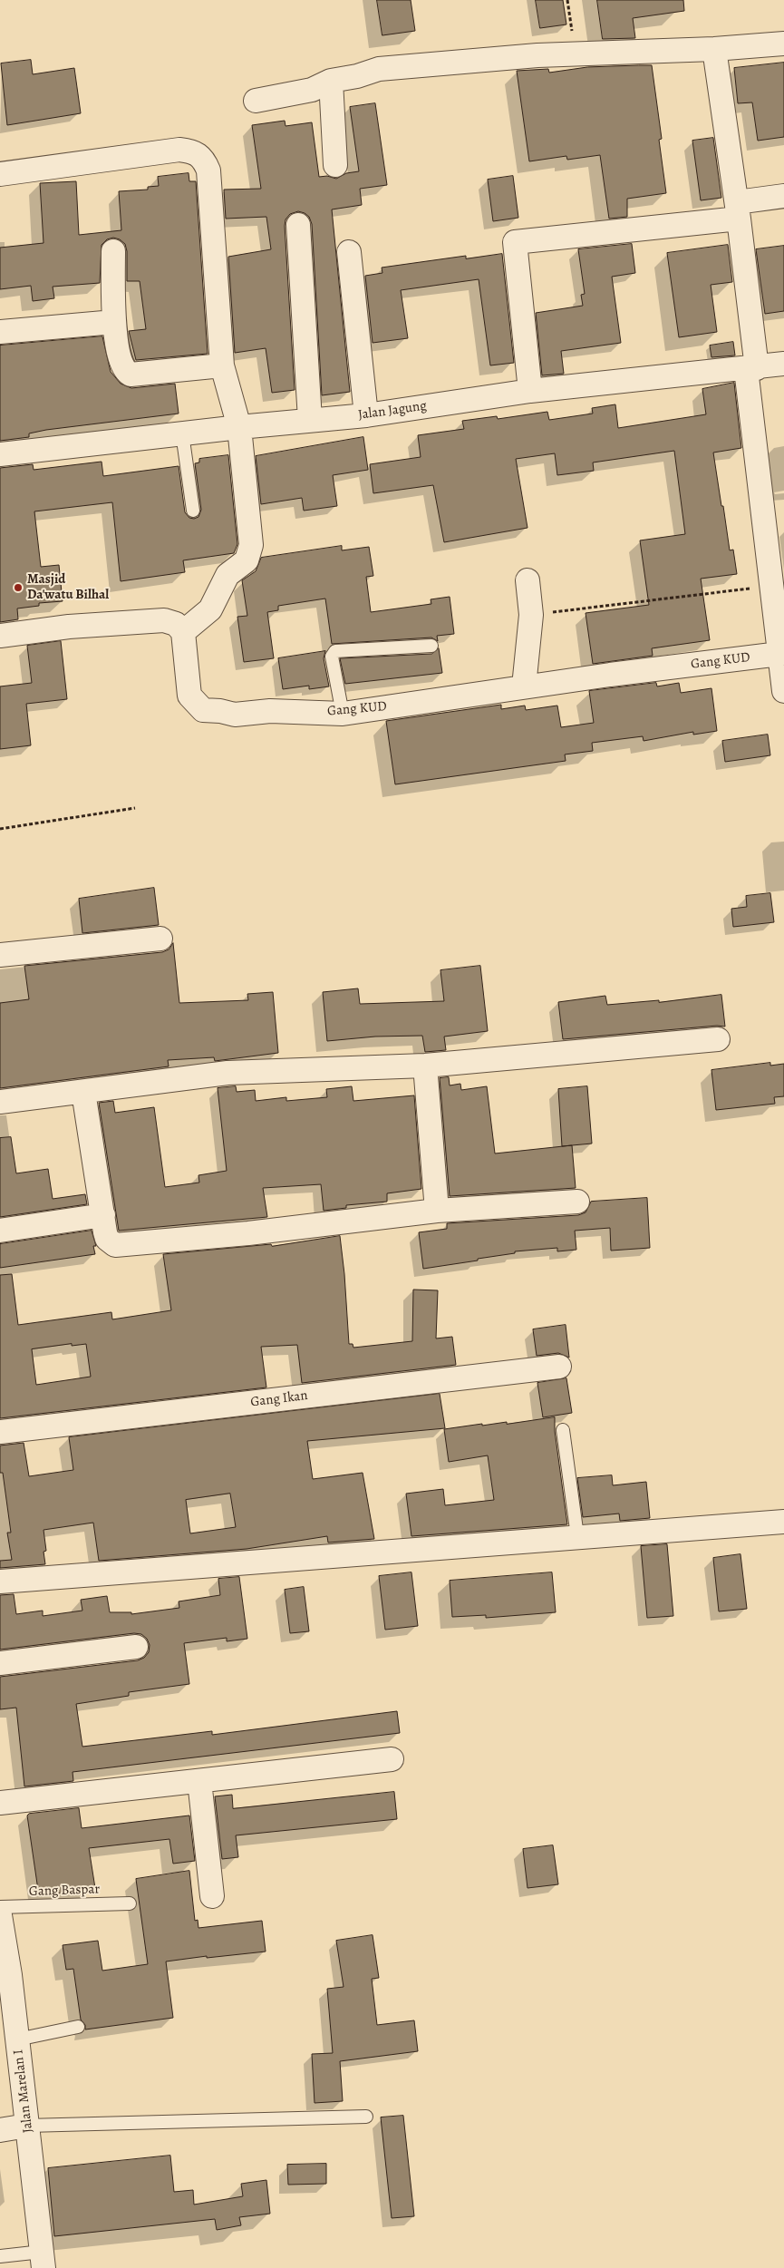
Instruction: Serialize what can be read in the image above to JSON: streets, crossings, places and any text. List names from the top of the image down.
{
  "streets": {
    "street": [
      "Jalan Jagung",
      "Gang KUD",
      "Gang Ikan",
      "Jalan Marelan I"
    ],
    "lane": ["Gang Baspar"]
  },
  "places": ["Masjid Da'watu Bilhal"]
}
